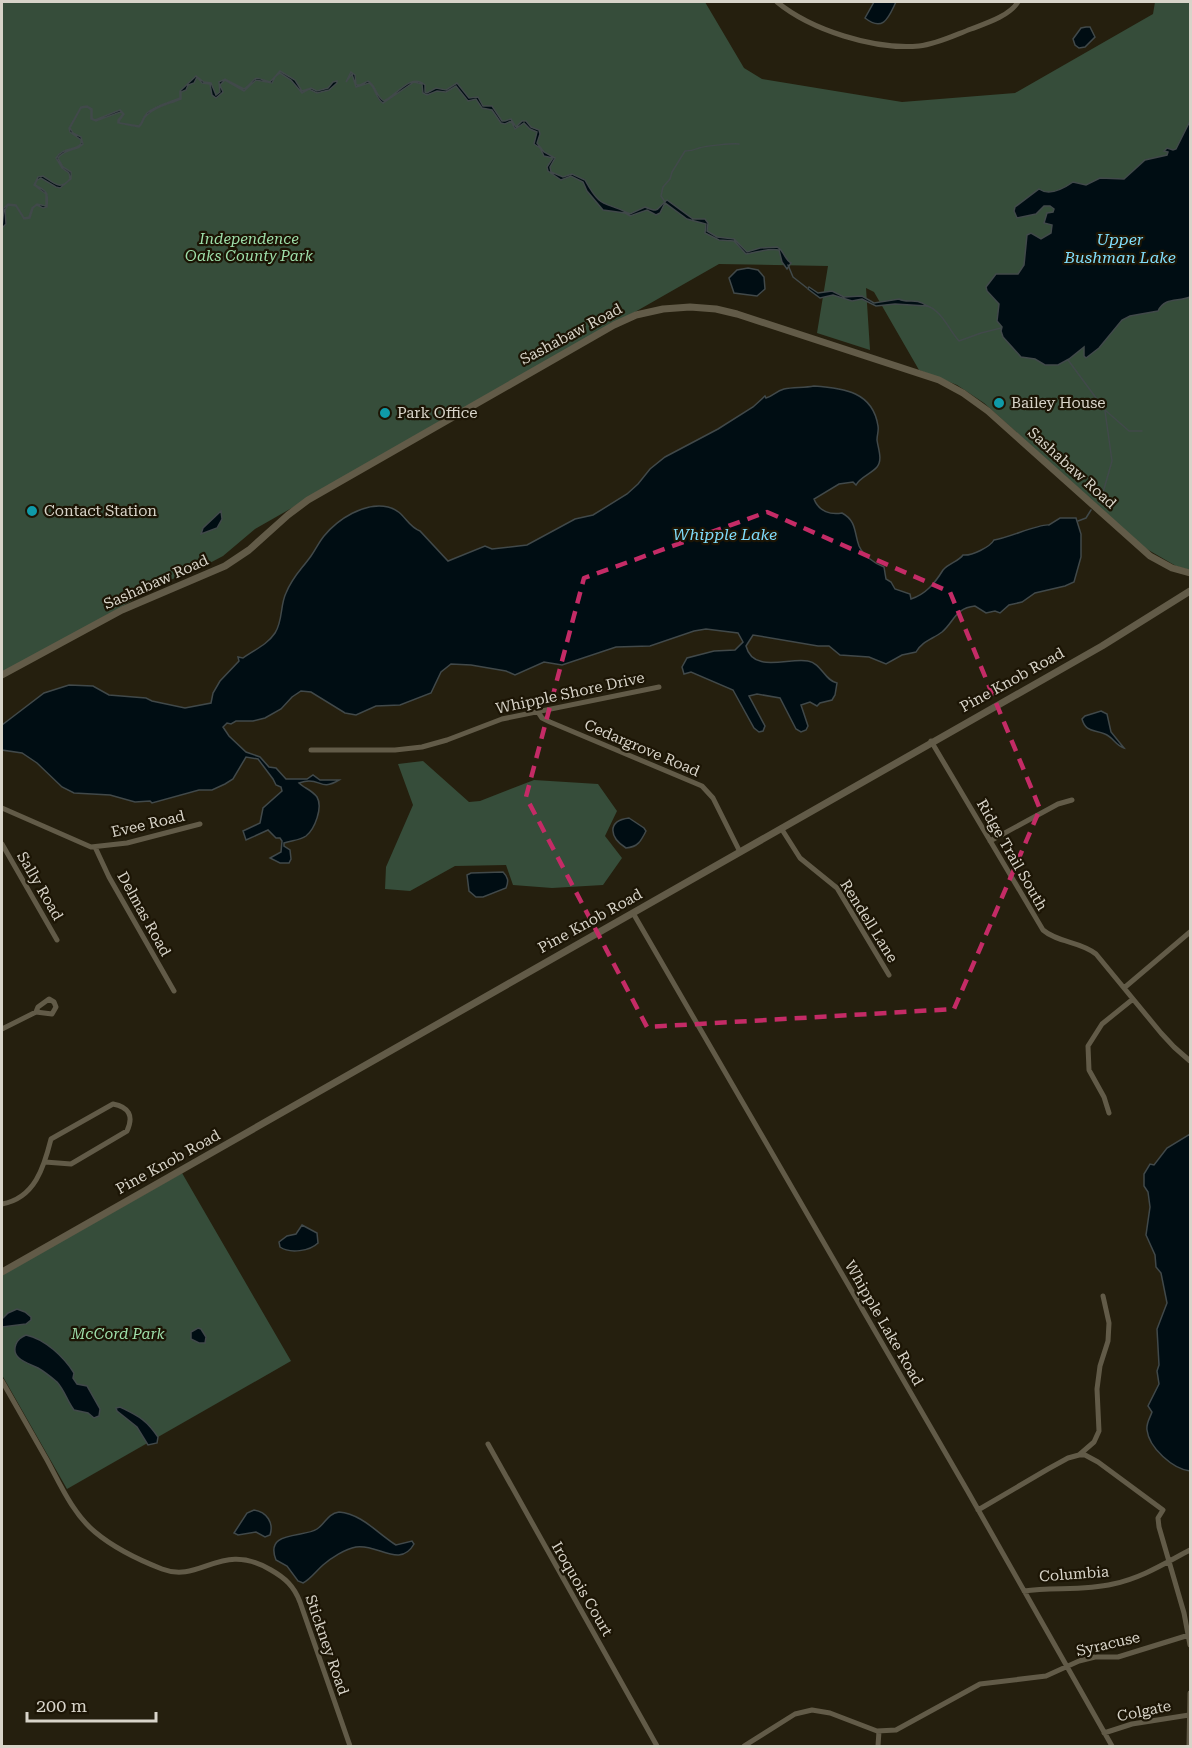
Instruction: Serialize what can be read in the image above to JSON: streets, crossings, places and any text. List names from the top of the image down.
{
  "streets": {
    "street": [
      "Sashabaw Road",
      "Pine Knob Road",
      "Whipple Shore Drive",
      "Cedargrove Road",
      "Evee Road",
      "Ridge Trail South",
      "Sally Road",
      "Delmas Road",
      "Rendell Lane",
      "Whipple Lake Road",
      "Columbia",
      "Iroquois Court",
      "Syracuse",
      "Stickney Road",
      "Colgate"
    ]
  },
  "crossings": [
    ["Pine Knob Road", "Cedargrove Road"],
    ["Pine Knob Road", "Ridge Trail South"],
    ["Pine Knob Road", "Rendell Lane"],
    ["Pine Knob Road", "Whipple Lake Road"],
    ["Whipple Shore Drive", "Cedargrove Road"],
    ["Evee Road", "Delmas Road"],
    ["Whipple Lake Road", "Columbia"],
    ["Whipple Lake Road", "Syracuse"],
    ["Whipple Lake Road", "Colgate"]
  ],
  "water": ["Upper Bushman Lake", "Whipple Lake"],
  "parks": ["Independence Oaks County Park", "McCord Park"],
  "places": ["Bailey House", "Park Office", "Contact Station"],
  "scale_bar": "200 m"
}
